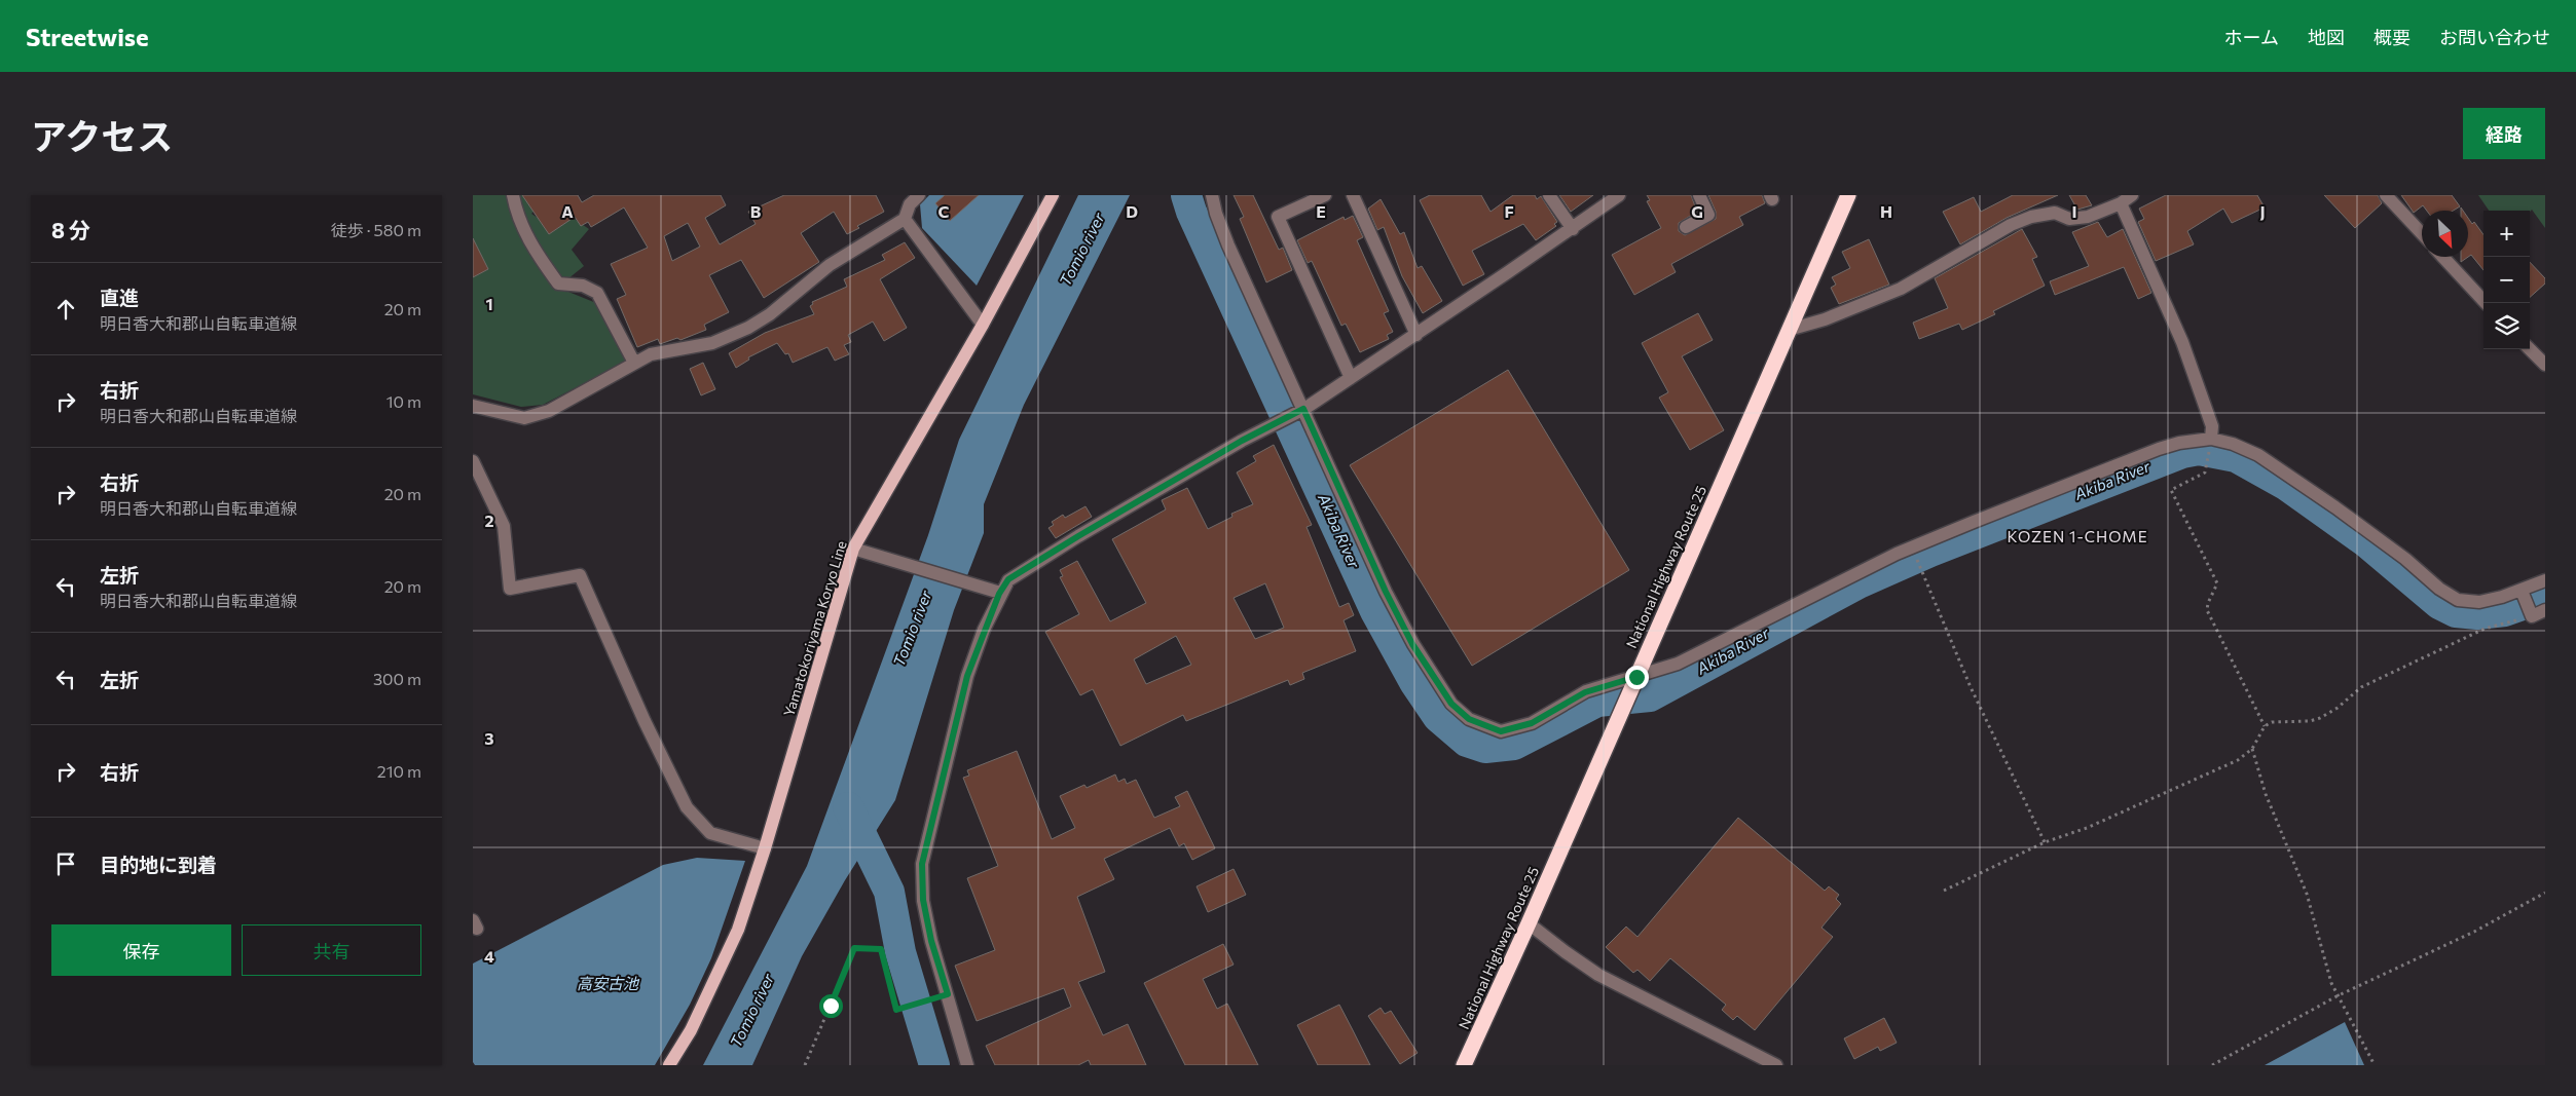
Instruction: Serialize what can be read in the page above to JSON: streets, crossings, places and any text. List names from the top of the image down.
{
  "streets": {
    "highway": ["National Highway Route 25"],
    "main road": ["Yamatokoriyama Koryo Line"]
  },
  "districts": ["KOZEN 1-CHOME"],
  "water": ["Tomio river", "Akiba River", "高安古池"],
  "north": "bottom right",
  "page": {
    "header": "Streetwise",
    "nav": [
      "ホーム",
      "地図",
      "概要",
      "お問い合わせ"
    ],
    "title": "アクセス",
    "buttons": [
      "経路",
      ["保存", "共有"]
    ],
    "heading": ["8 分", "徒歩 · 580 m"],
    "map_buttons": ["+", "−"],
    "list": [
      ["直進", "明日香大和郡山自転車道線", "20 m"],
      ["右折", "明日香大和郡山自転車道線", "10 m"],
      ["右折", "明日香大和郡山自転車道線", "20 m"],
      ["左折", "明日香大和郡山自転車道線", "20 m"],
      ["左折", "300 m"],
      ["右折", "210 m"],
      "目的地に到着"
    ]
  },
  "grid": {
    "columns": [
      "A",
      "B",
      "C",
      "D",
      "E",
      "F",
      "G",
      "H",
      "I",
      "J"
    ],
    "rows": [
      "1",
      "2",
      "3",
      "4"
    ]
  }
}
